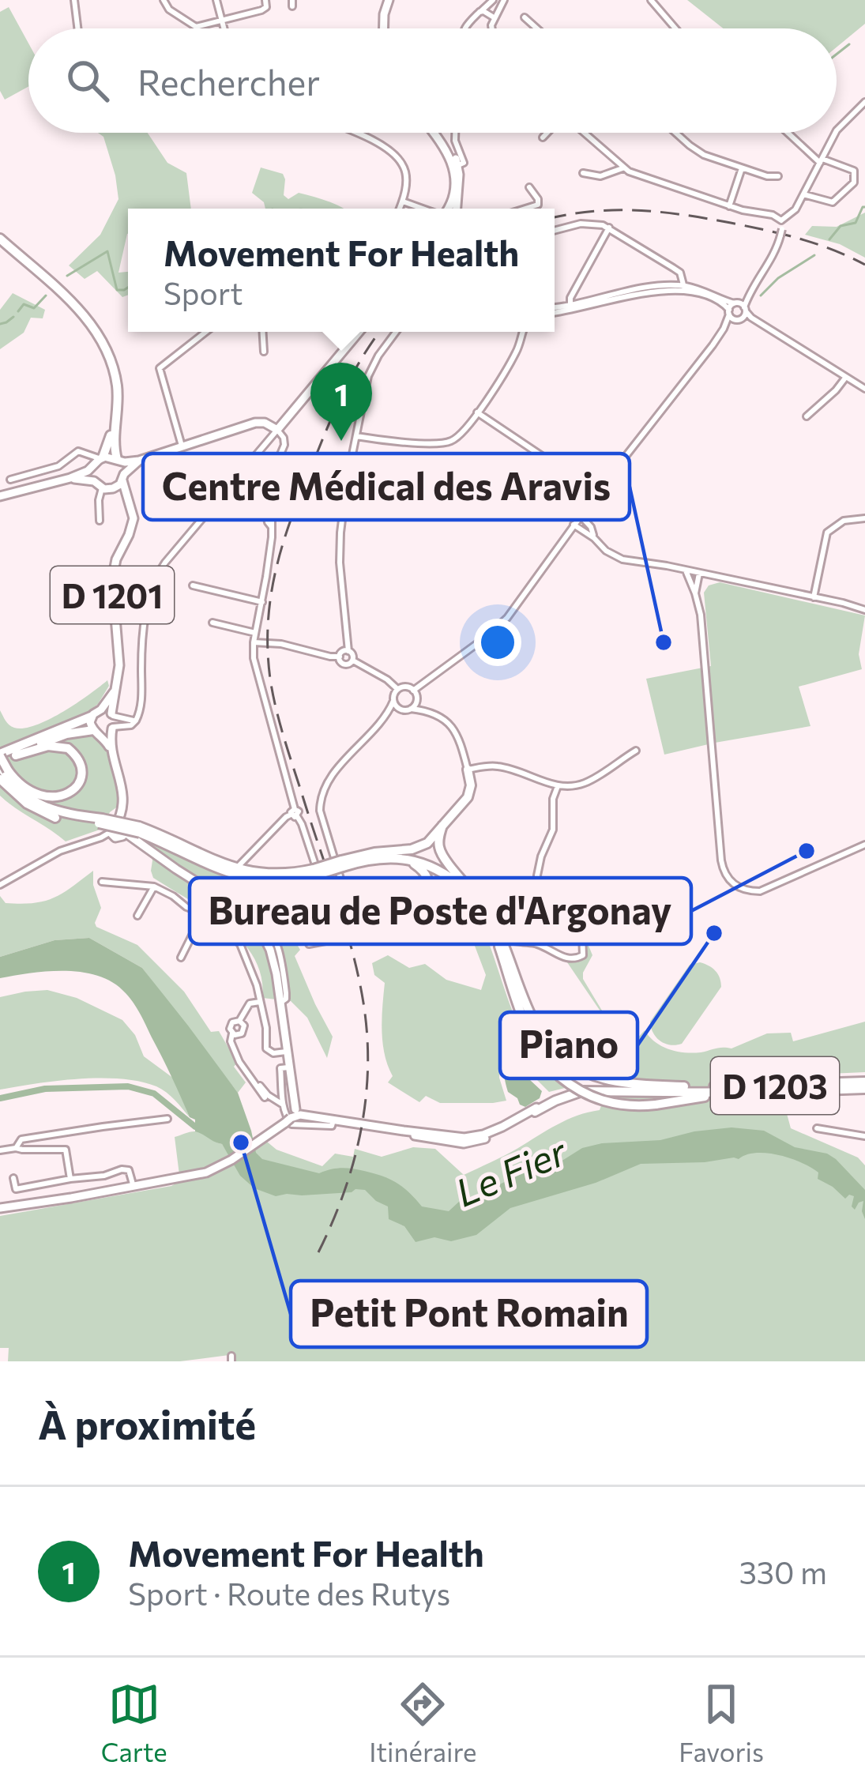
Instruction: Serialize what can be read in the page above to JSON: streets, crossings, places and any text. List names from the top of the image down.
{
  "streets": {
    "highway": ["D 1203"],
    "main road": ["D 1201"]
  },
  "water": ["Le Fier"],
  "places": [
    "Centre Médical des Aravis",
    "Bureau de Poste d'Argonay",
    "Piano",
    "Petit Pont Romain"
  ],
  "page": {
    "search": "Rechercher",
    "popup": ["Movement For Health", "Sport"],
    "pins": "1",
    "heading": "À proximité",
    "list": [
      {
        "mark": "1",
        "name": "Movement For Health",
        "note": "Sport · Route des Rutys",
        "value": "330 m"
      }
    ],
    "nav": ["Carte", "Itinéraire", "Favoris"]
  }
}
